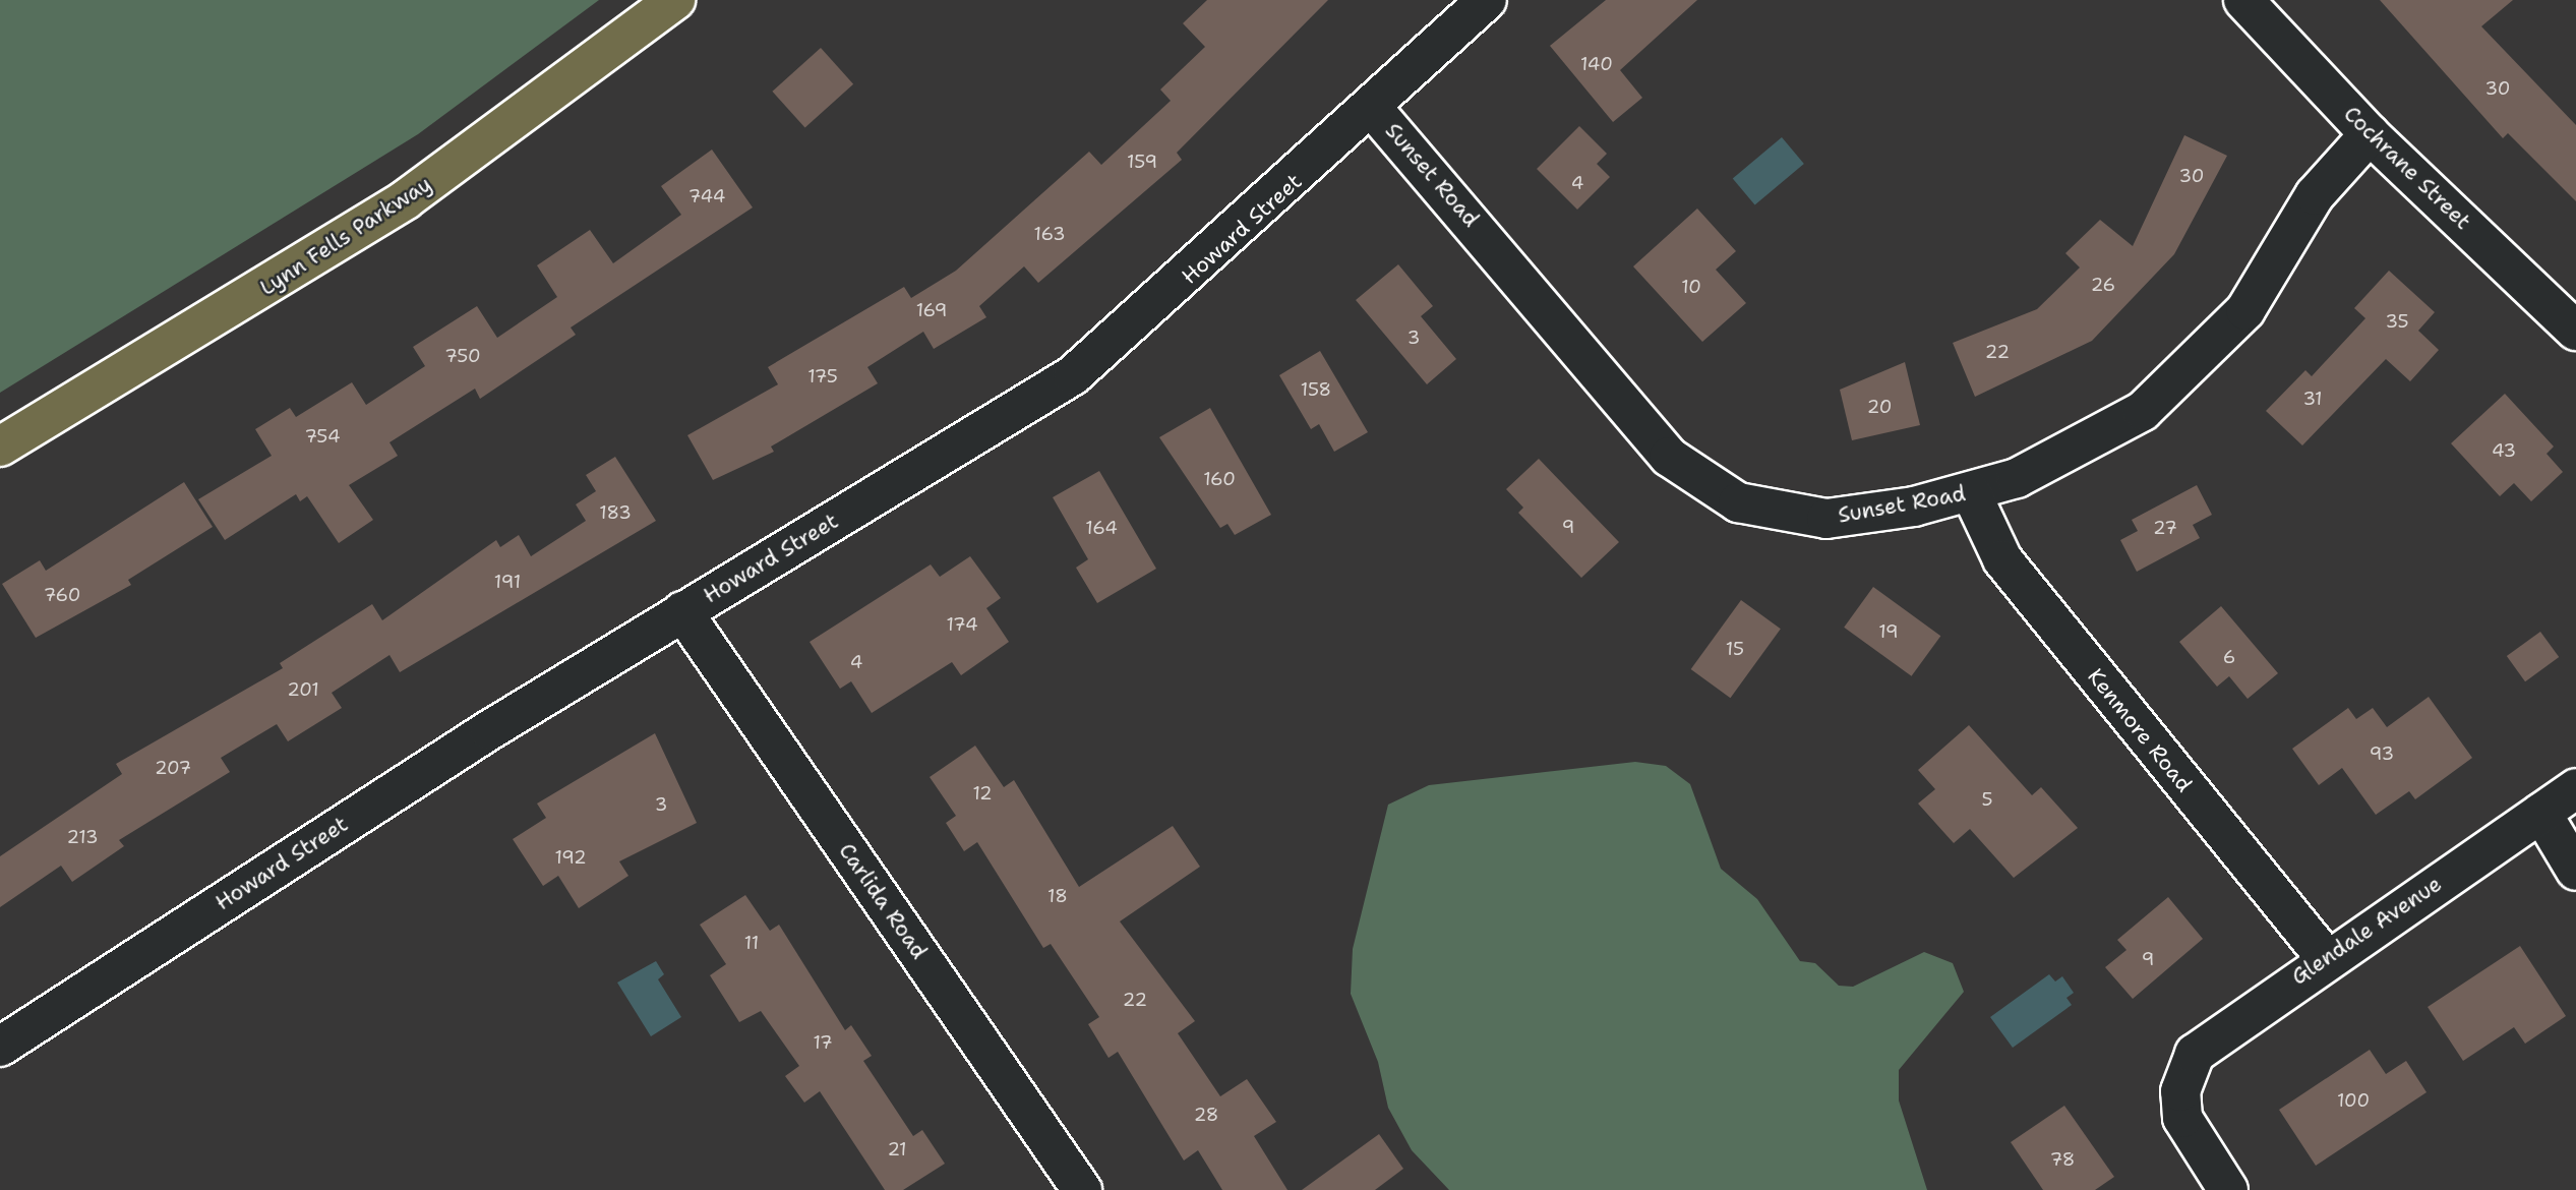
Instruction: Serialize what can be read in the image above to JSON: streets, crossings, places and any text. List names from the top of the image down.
{
  "streets": {
    "main road": ["Lynn Fells Parkway"],
    "street": [
      "Cochrane Street",
      "Sunset Road",
      "Howard Street",
      "Kenmore Road",
      "Carlida Road",
      "Glendale Avenue"
    ]
  },
  "crossings": [
    ["Cochrane Street", "Sunset Road"],
    ["Sunset Road", "Howard Street"],
    ["Sunset Road", "Kenmore Road"],
    ["Howard Street", "Carlida Road"],
    ["Kenmore Road", "Glendale Avenue"]
  ],
  "house_numbers": [
    "140",
    "30",
    "159",
    "30",
    "4",
    "744",
    "163",
    "26",
    "10",
    "169",
    "35",
    "3",
    "22",
    "750",
    "175",
    "158",
    "31",
    "20",
    "754",
    "43",
    "160",
    "183",
    "9",
    "164",
    "27",
    "191",
    "760",
    "174",
    "19",
    "15",
    "6",
    "4",
    "201",
    "93",
    "207",
    "12",
    "5",
    "3",
    "213",
    "192",
    "18",
    "11",
    "9",
    "22",
    "17",
    "100",
    "28",
    "21",
    "78"
  ]
}
